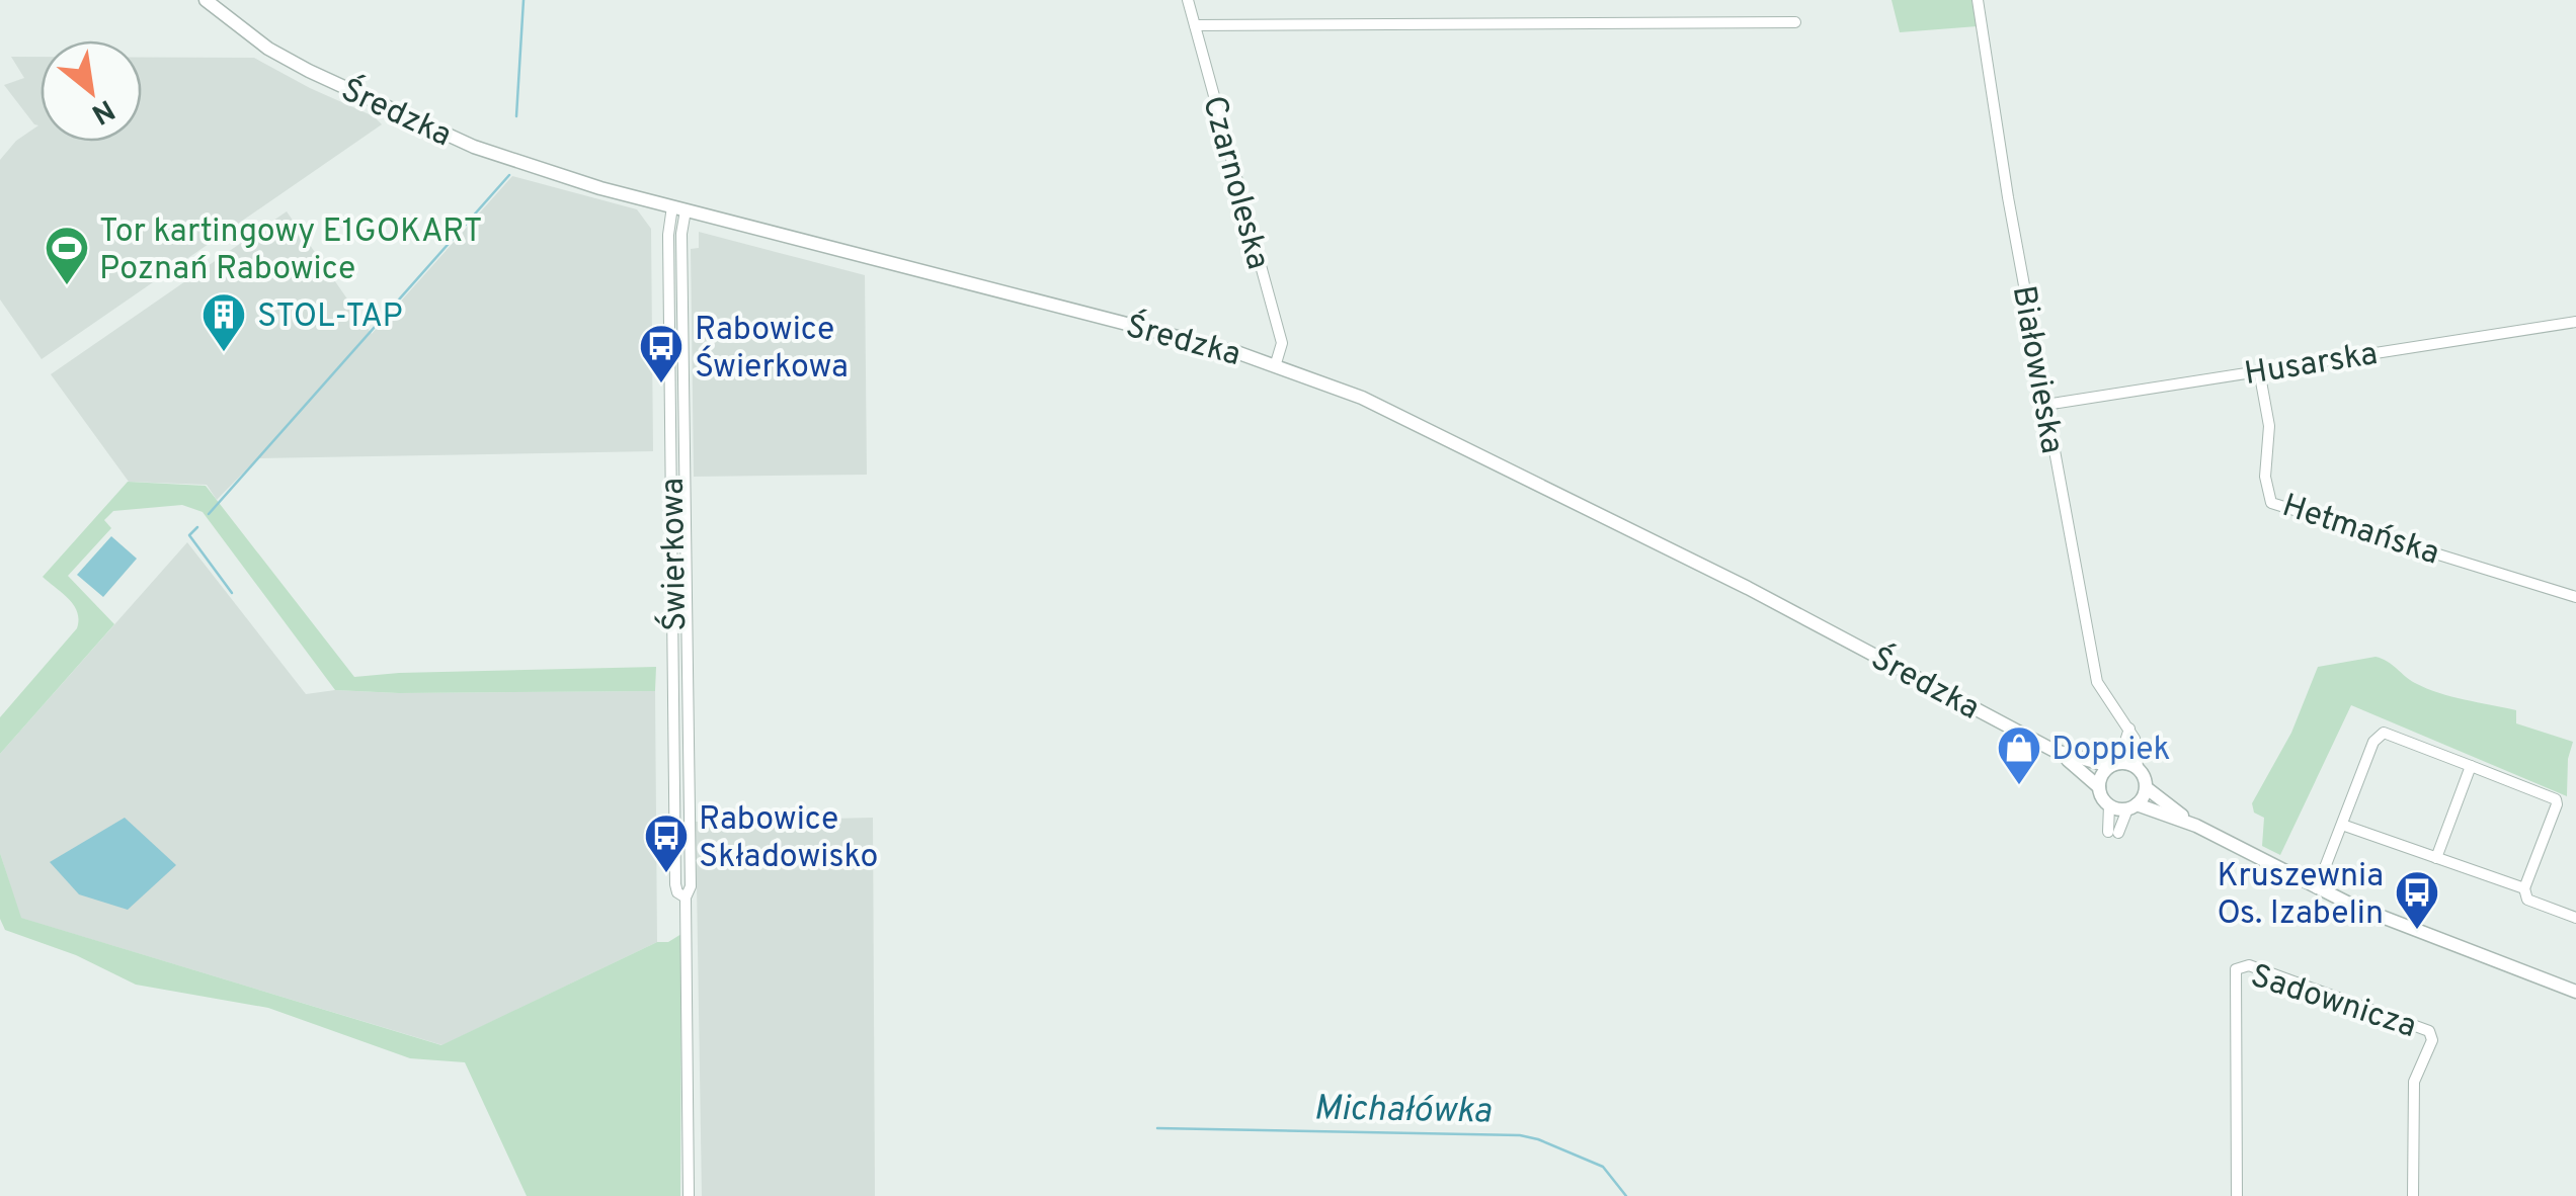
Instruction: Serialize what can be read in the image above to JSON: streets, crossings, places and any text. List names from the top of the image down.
{
  "streets": {
    "street": [
      "Średzka",
      "Czarnoleska",
      "Husarska",
      "Białowieska",
      "Hetmańska",
      "Świerkowa",
      "Sadownicza"
    ]
  },
  "crossings": [
    ["Średzka", "Czarnoleska"],
    ["Średzka", "Białowieska"],
    ["Średzka", "Świerkowa"],
    ["Husarska", "Białowieska"],
    ["Husarska", "Hetmańska"]
  ],
  "water": ["Michałówka"],
  "places": {
    "sports": ["Tor kartingowy E1GOKART Poznań Rabowice"],
    "building": ["STOL-TAP"],
    "bus stop": ["Rabowice Świerkowa", "Rabowice Składowisko", "Kruszewnia Os. Izabelin"],
    "shop": ["Doppiek"]
  },
  "north": "bottom right"
}
